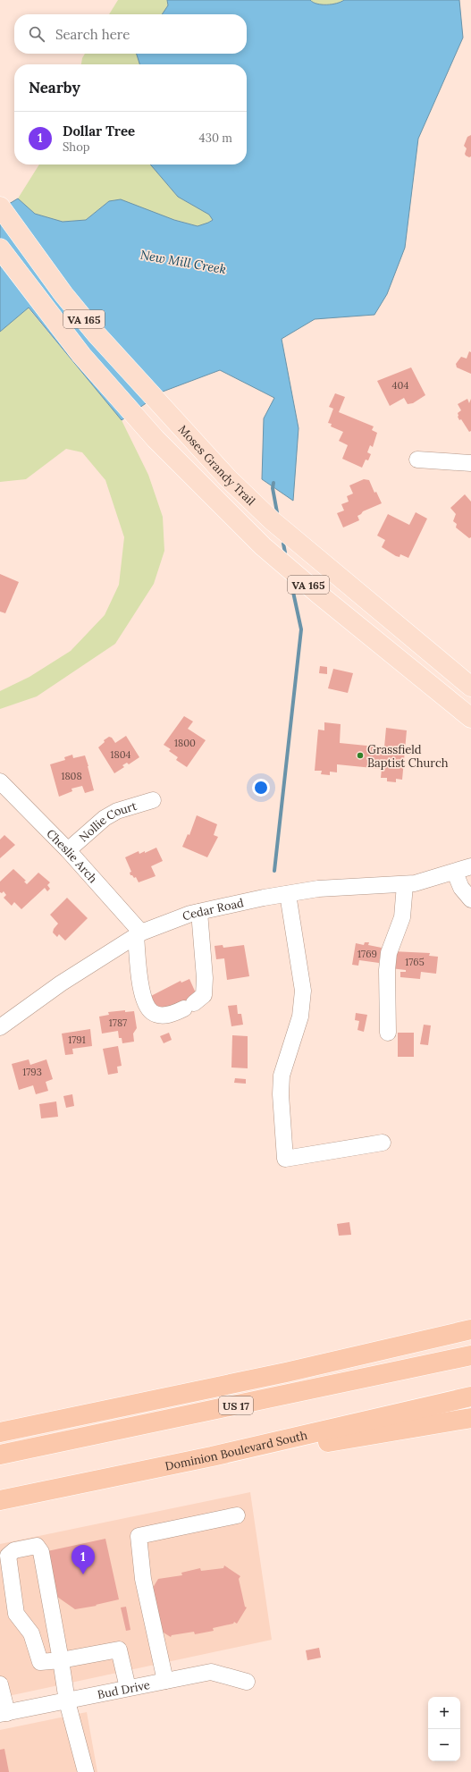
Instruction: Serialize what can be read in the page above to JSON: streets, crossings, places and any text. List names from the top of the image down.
{
  "streets": {
    "highway": ["US 17", "Dominion Boulevard South"],
    "main road": ["VA 165", "Moses Grandy Trail"],
    "street": [
      "Nollie Court",
      "Cheslie Arch",
      "Cedar Road",
      "Bud Drive"
    ]
  },
  "crossings": [
    ["Nollie Court", "Cheslie Arch"],
    ["Cheslie Arch", "Cedar Road"]
  ],
  "water": ["New Mill Creek"],
  "places": ["Grassfield Baptist Church"],
  "house_numbers": [
    "404",
    "1800",
    "1804",
    "1808",
    "1769",
    "1765",
    "1787",
    "1791",
    "1793"
  ],
  "page": {
    "search": "Search here",
    "heading": "Nearby",
    "list": [
      {
        "mark": "1",
        "name": "Dollar Tree",
        "note": "Shop",
        "value": "430 m"
      }
    ],
    "pins": "1",
    "map_buttons": ["+", "−"]
  }
}
